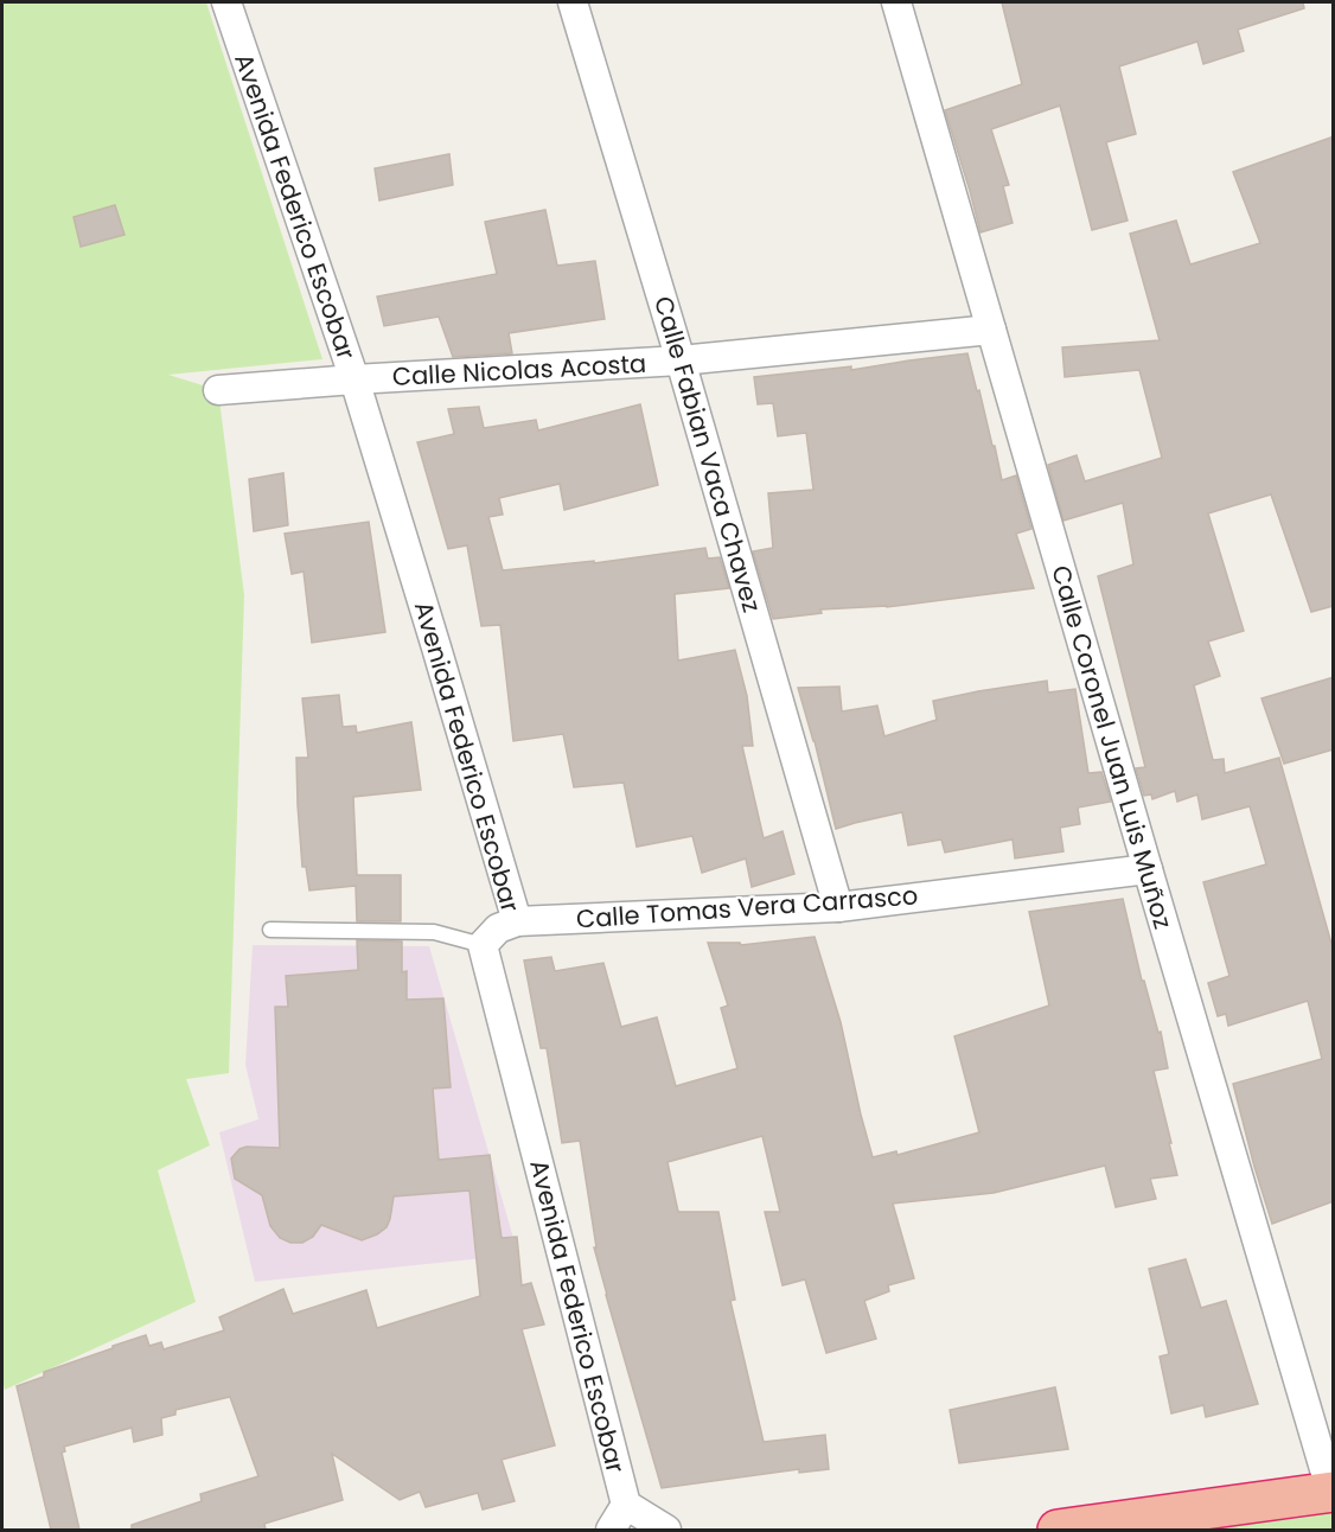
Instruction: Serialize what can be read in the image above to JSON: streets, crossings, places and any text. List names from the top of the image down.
{
  "streets": {
    "street": [
      "Avenida Federico Escobar",
      "Calle Nicolas Acosta",
      "Calle Fabian Vaca Chavez",
      "Calle Coronel Juan Luis Muñoz",
      "Calle Tomas Vera Carrasco"
    ]
  },
  "crossings": [
    ["Avenida Federico Escobar", "Calle Nicolas Acosta"],
    ["Avenida Federico Escobar", "Calle Tomas Vera Carrasco"],
    ["Calle Nicolas Acosta", "Calle Fabian Vaca Chavez"],
    ["Calle Nicolas Acosta", "Calle Coronel Juan Luis Muñoz"],
    ["Calle Fabian Vaca Chavez", "Calle Tomas Vera Carrasco"],
    ["Calle Coronel Juan Luis Muñoz", "Calle Tomas Vera Carrasco"]
  ]
}
